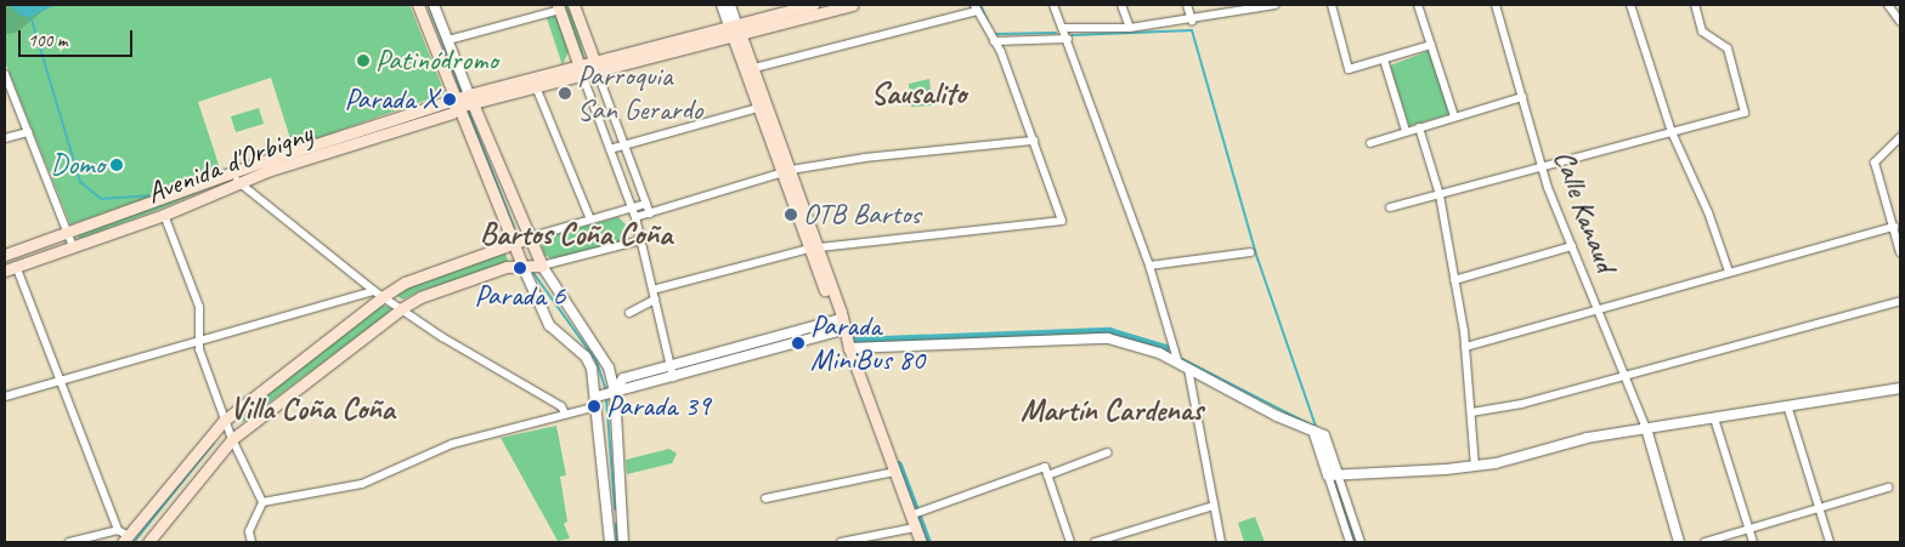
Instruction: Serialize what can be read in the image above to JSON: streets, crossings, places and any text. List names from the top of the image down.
{
  "streets": {
    "main road": ["Avenida d'Orbigny"],
    "street": ["Calle Kanaud"]
  },
  "districts": [
    "Sausalito",
    "Bartos Coña Coña",
    "Villa Coña Coña",
    "Martín Cardenas"
  ],
  "places": [
    "Patinódromo",
    "Parroquia San Gerardo",
    "Parada X",
    "Domo",
    "OTB Bartos",
    "Parada 6",
    "Parada MiniBus 80",
    "Parada 39"
  ],
  "scale_bar": "100 m"
}
